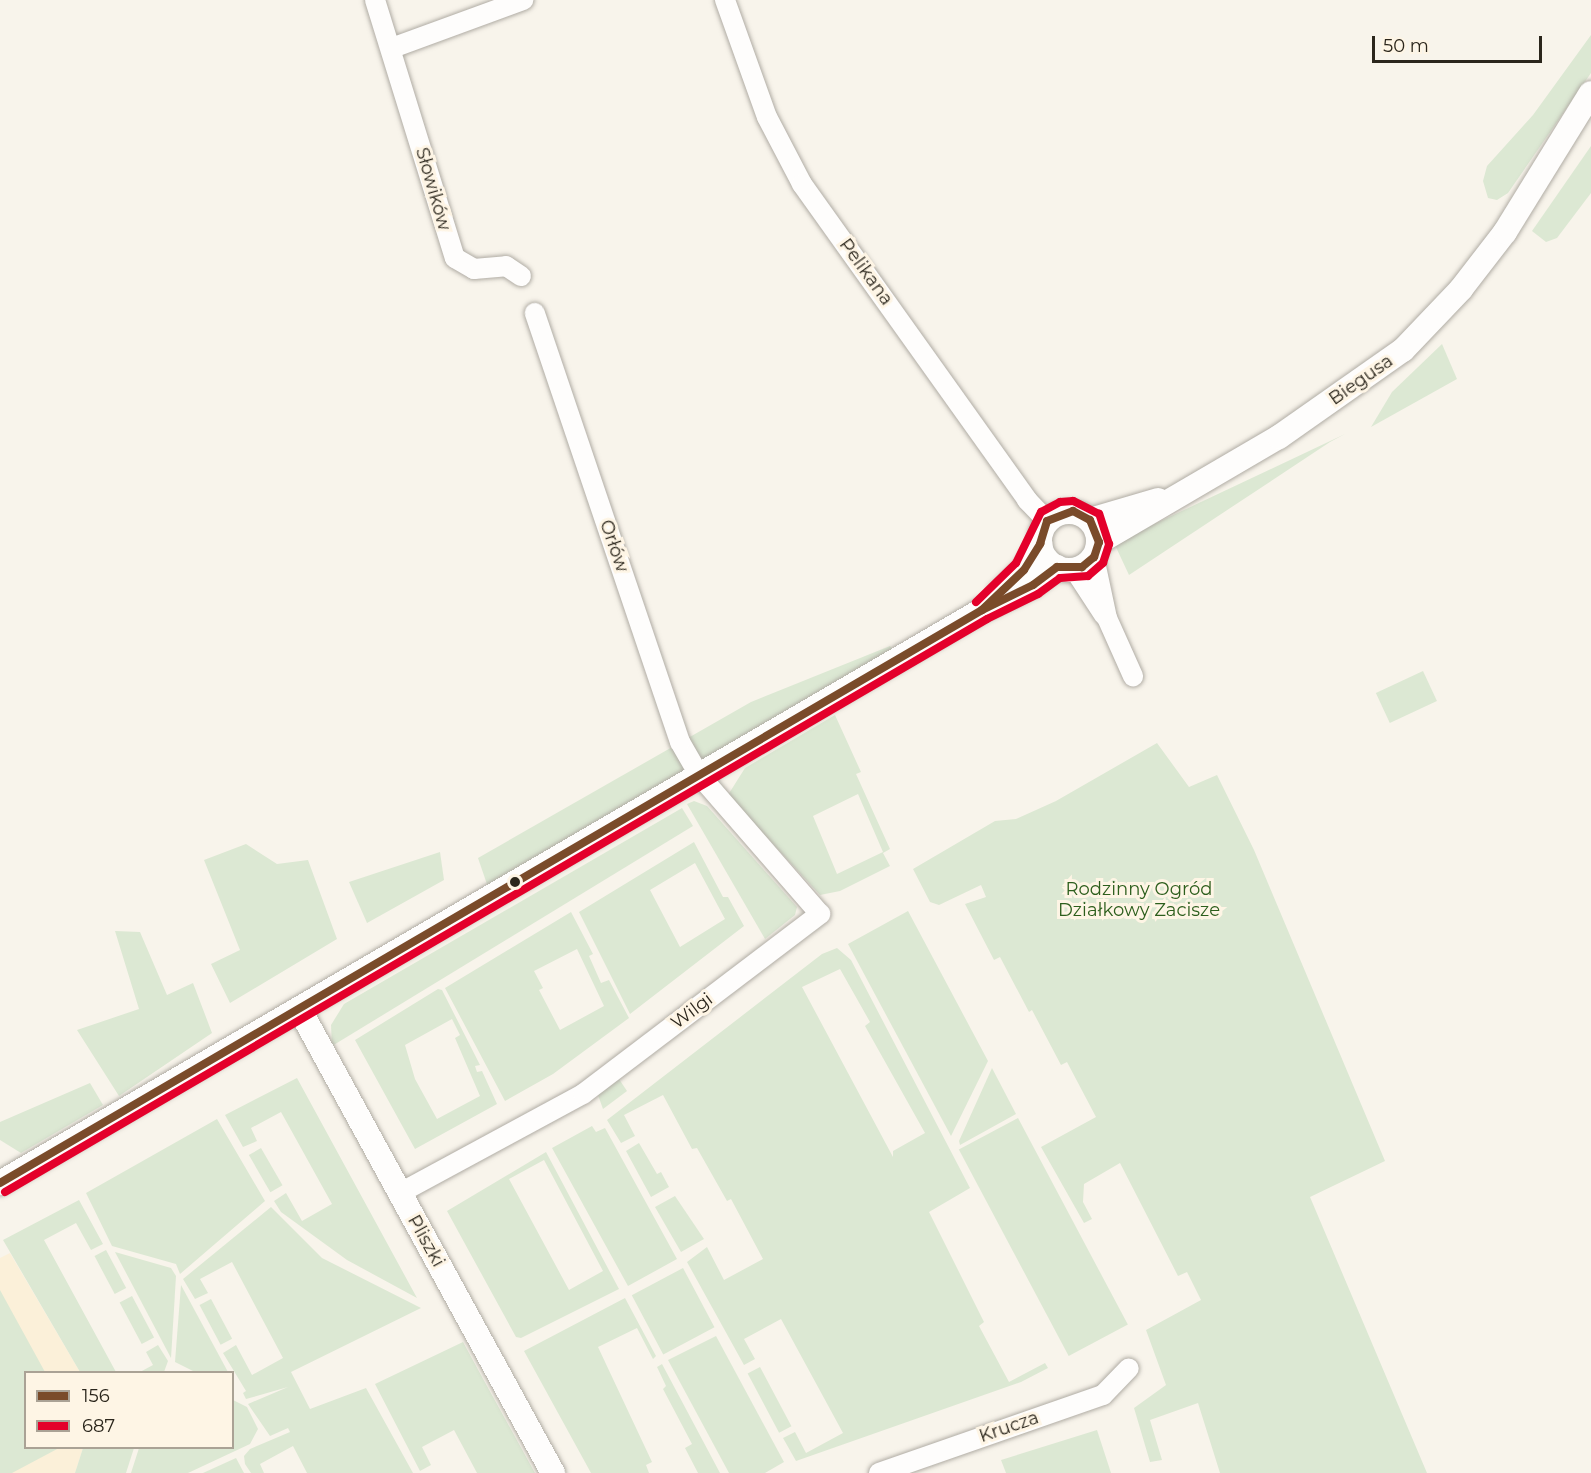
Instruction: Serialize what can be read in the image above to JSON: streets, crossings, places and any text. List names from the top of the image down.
{
  "streets": {
    "street": [
      "Słowików",
      "Pelikana",
      "Biegusa",
      "Orłów",
      "Wilgi",
      "Pliszki",
      "Krucza"
    ]
  },
  "crossings": [
    ["Pelikana", "Biegusa"],
    ["Biegusa", "Orłów"],
    ["Biegusa", "Wilgi"],
    ["Biegusa", "Pliszki"],
    ["Orłów", "Wilgi"],
    ["Wilgi", "Pliszki"]
  ],
  "parks": ["Rodzinny Ogród Działkowy Zacisze"],
  "lines": ["transit line 687", "transit line 156"],
  "legend": ["156", "687"],
  "scale_bar": "50 m"
}
